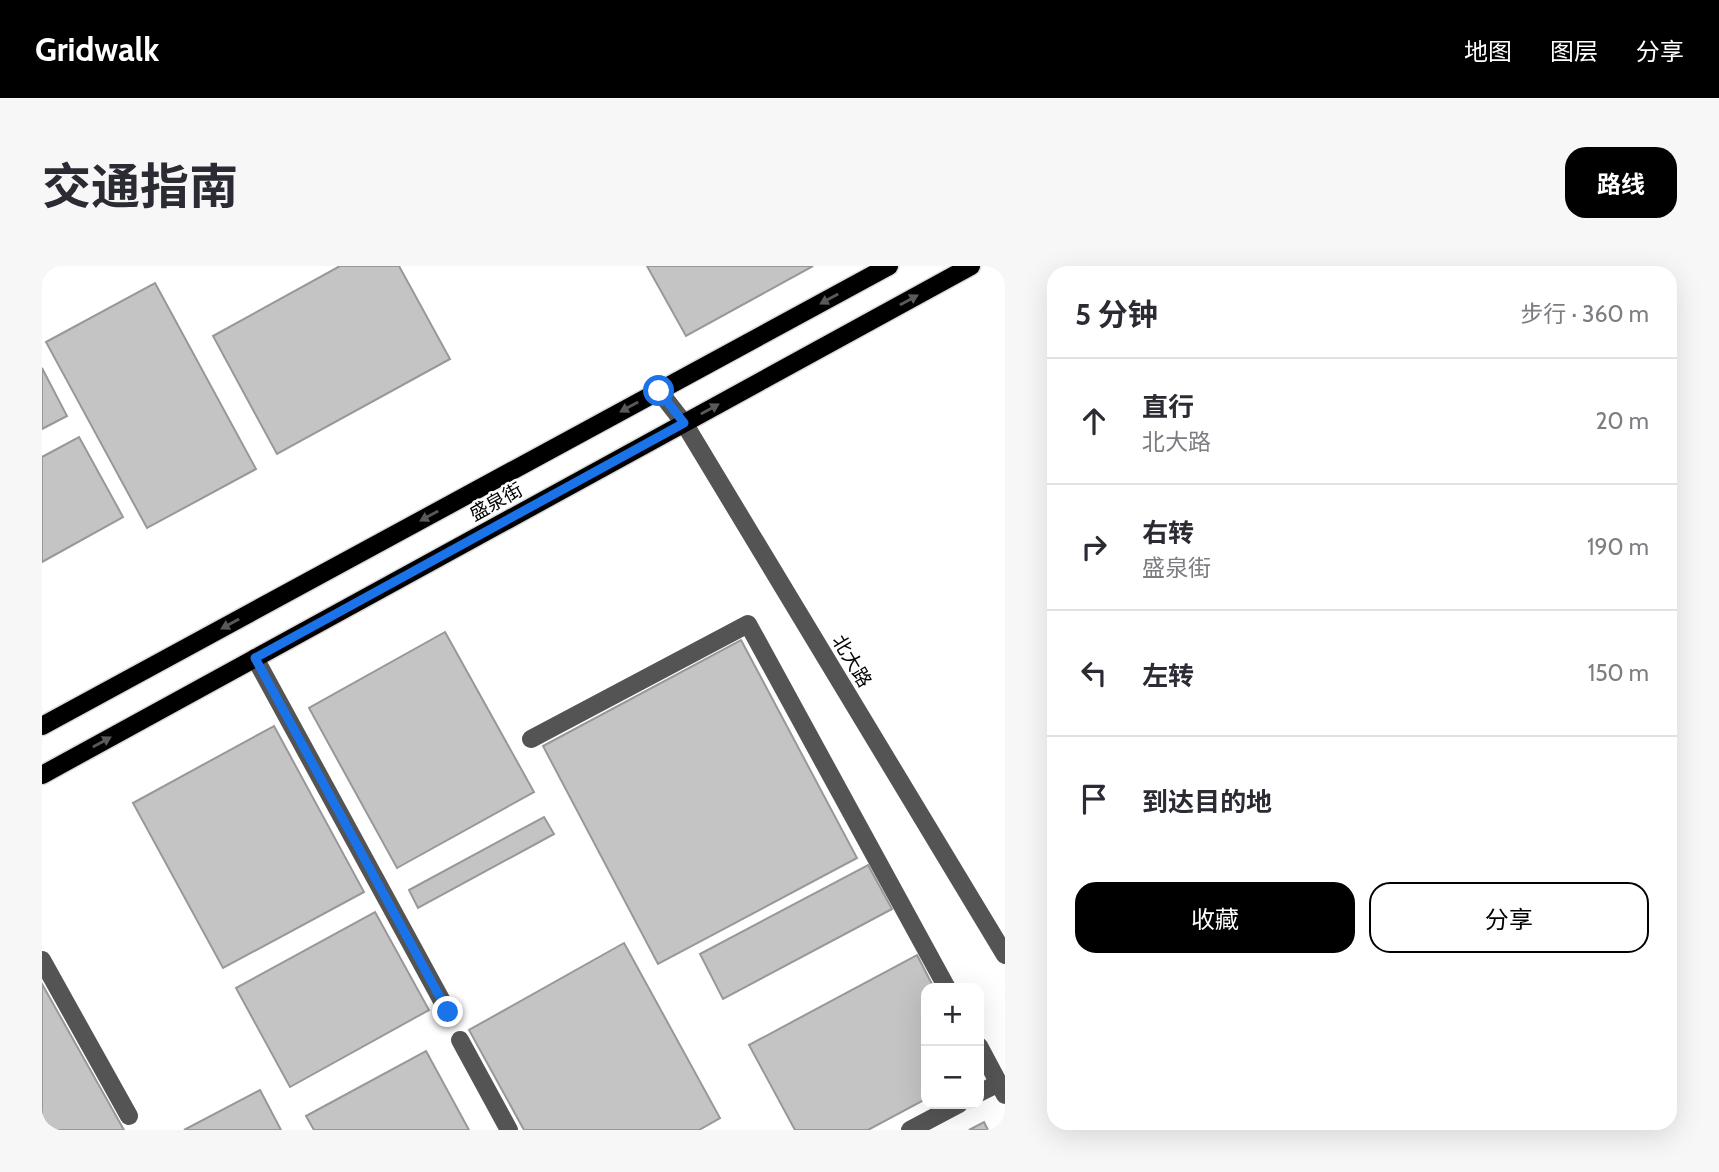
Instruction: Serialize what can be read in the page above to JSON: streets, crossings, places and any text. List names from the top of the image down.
{
  "streets": {
    "main road": ["盛泉街"],
    "street": ["北大路"]
  },
  "crossings": [
    ["盛泉街", "北大路"]
  ],
  "page": {
    "header": "Gridwalk",
    "nav": ["地图", "图层", "分享"],
    "title": "交通指南",
    "buttons": [
      "路线",
      ["收藏", "分享"]
    ],
    "heading": ["5 分钟", "步行 · 360 m"],
    "list": [
      ["直行", "北大路", "20 m"],
      ["右转", "盛泉街", "190 m"],
      ["左转", "150 m"],
      "到达目的地"
    ],
    "map_buttons": ["+", "−"]
  }
}
